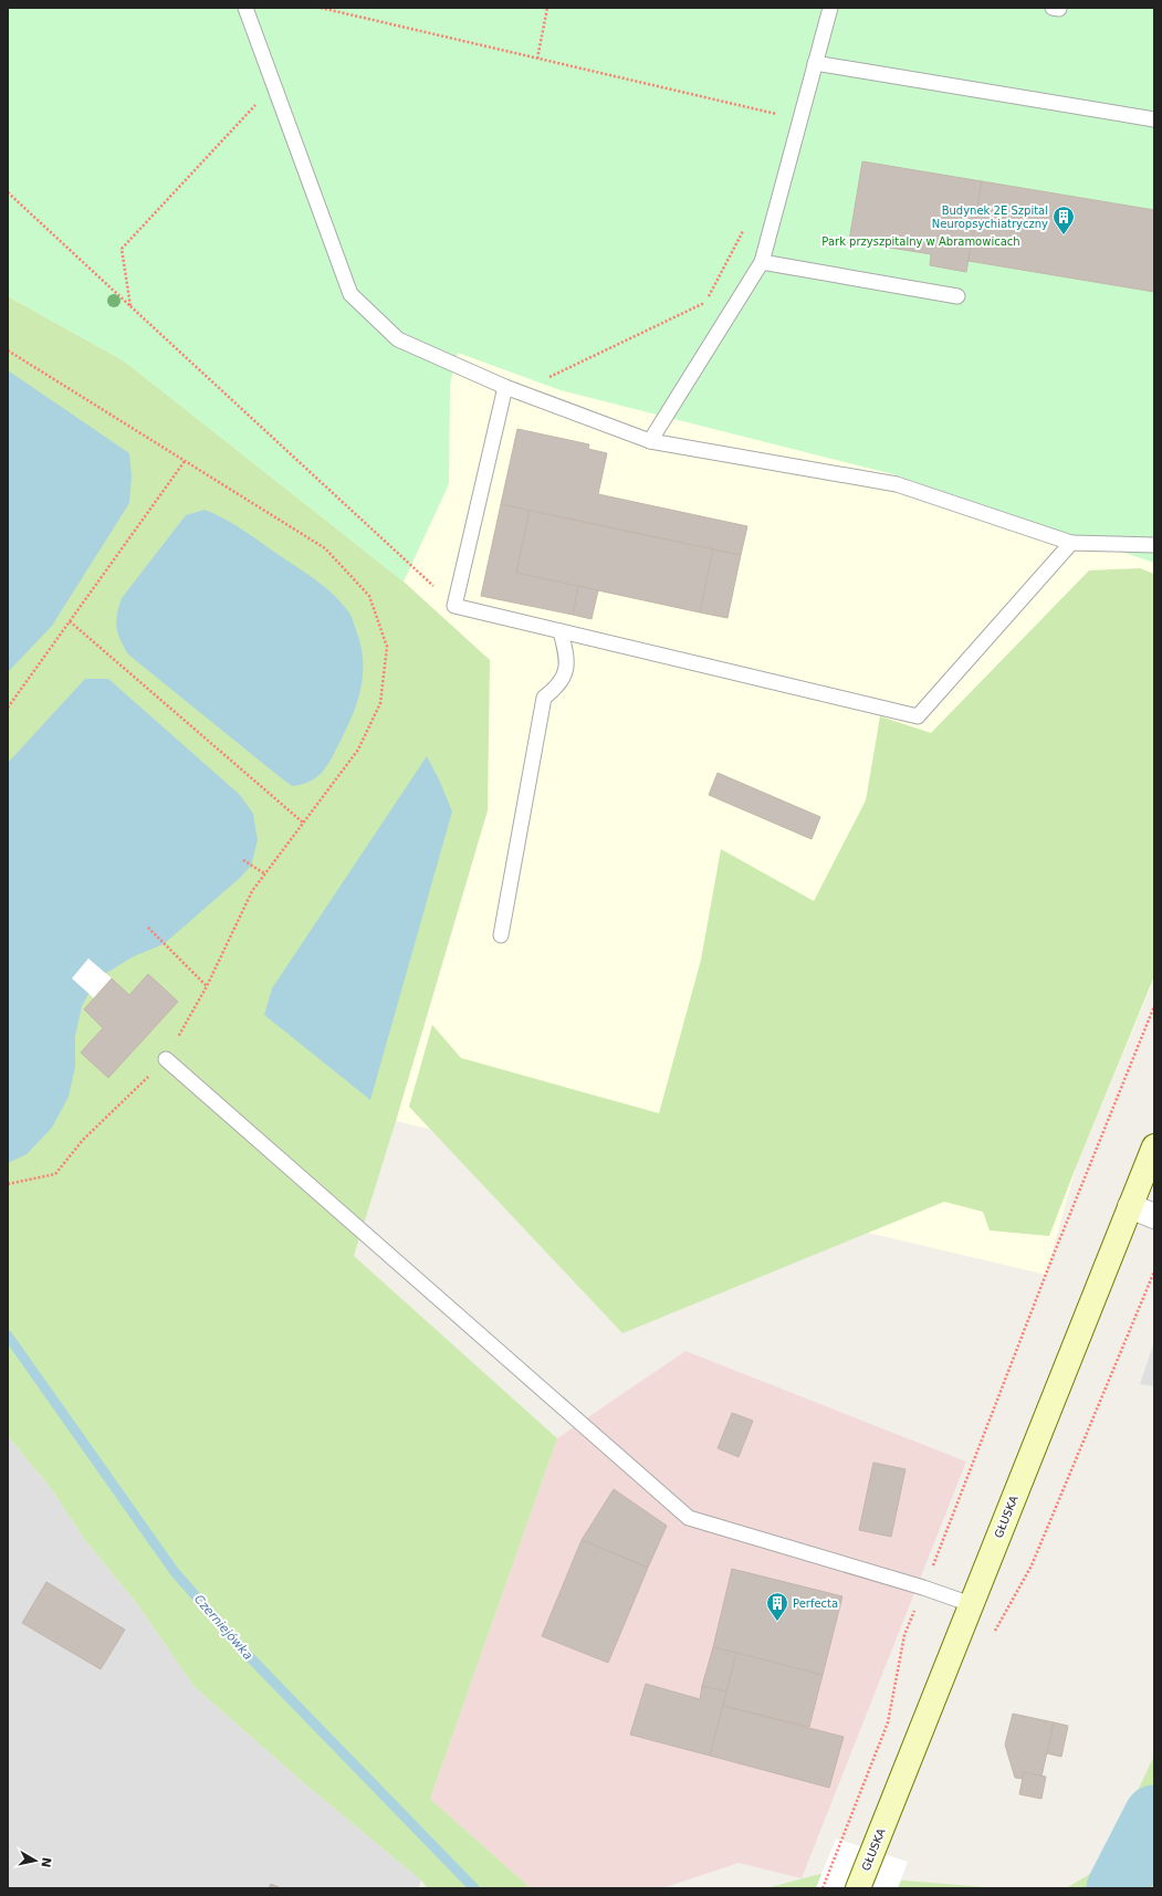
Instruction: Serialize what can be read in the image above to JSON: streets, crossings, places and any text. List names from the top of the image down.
{
  "streets": {
    "street": ["GŁUSKA"]
  },
  "water": ["Czerniejówka"],
  "parks": ["Park przyszpitalny w Abramowicach"],
  "places": {
    "building": ["Budynek 2E Szpital Neuropsychiatryczny", "Perfecta"]
  },
  "north": "right"
}
